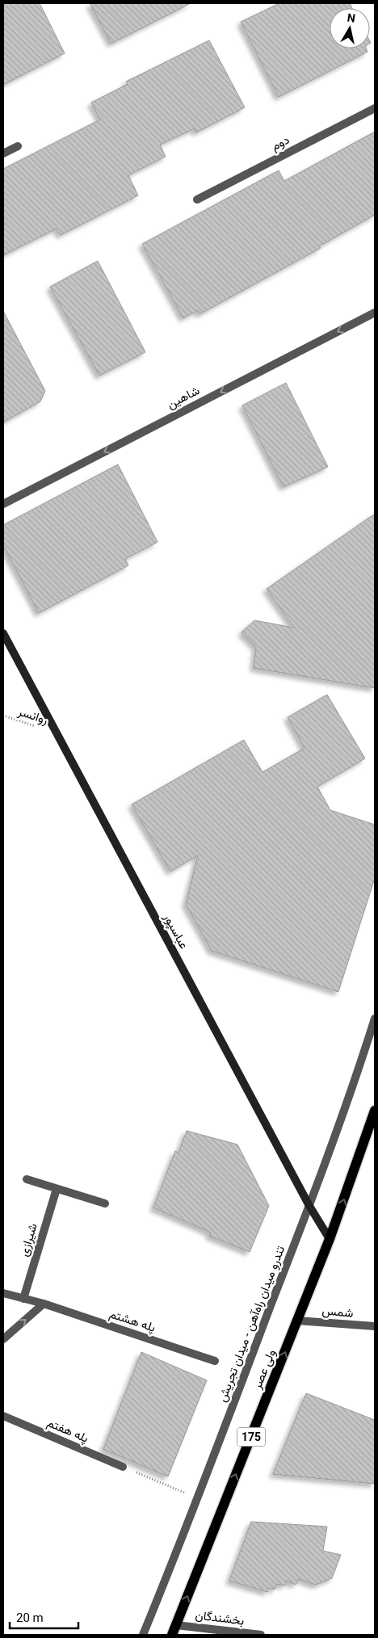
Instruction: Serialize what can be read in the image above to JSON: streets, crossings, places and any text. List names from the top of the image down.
{
  "streets": {
    "main road": ["عباسپور", "ولی عصر", "175"],
    "street": [
      "دوم",
      "شاهین",
      "شیرازی",
      "شمس",
      "پله هشتم",
      "تندرو میدان راه‌آهن - میدان تجریش",
      "پله هفتم",
      "بخشندگان"
    ],
    "path": ["روانسر"]
  },
  "crossings": [
    ["روانسر", "عباسپور"],
    ["عباسپور", "تندرو میدان راه‌آهن - میدان تجریش"],
    ["عباسپور", "ولی عصر"],
    ["شیرازی", "پله هشتم"],
    ["شمس", "ولی عصر"],
    ["ولی عصر", "بخشندگان"]
  ],
  "one_way": ["شاهین", "ولی عصر"],
  "scale_bar": "20 m",
  "north": "top"
}
